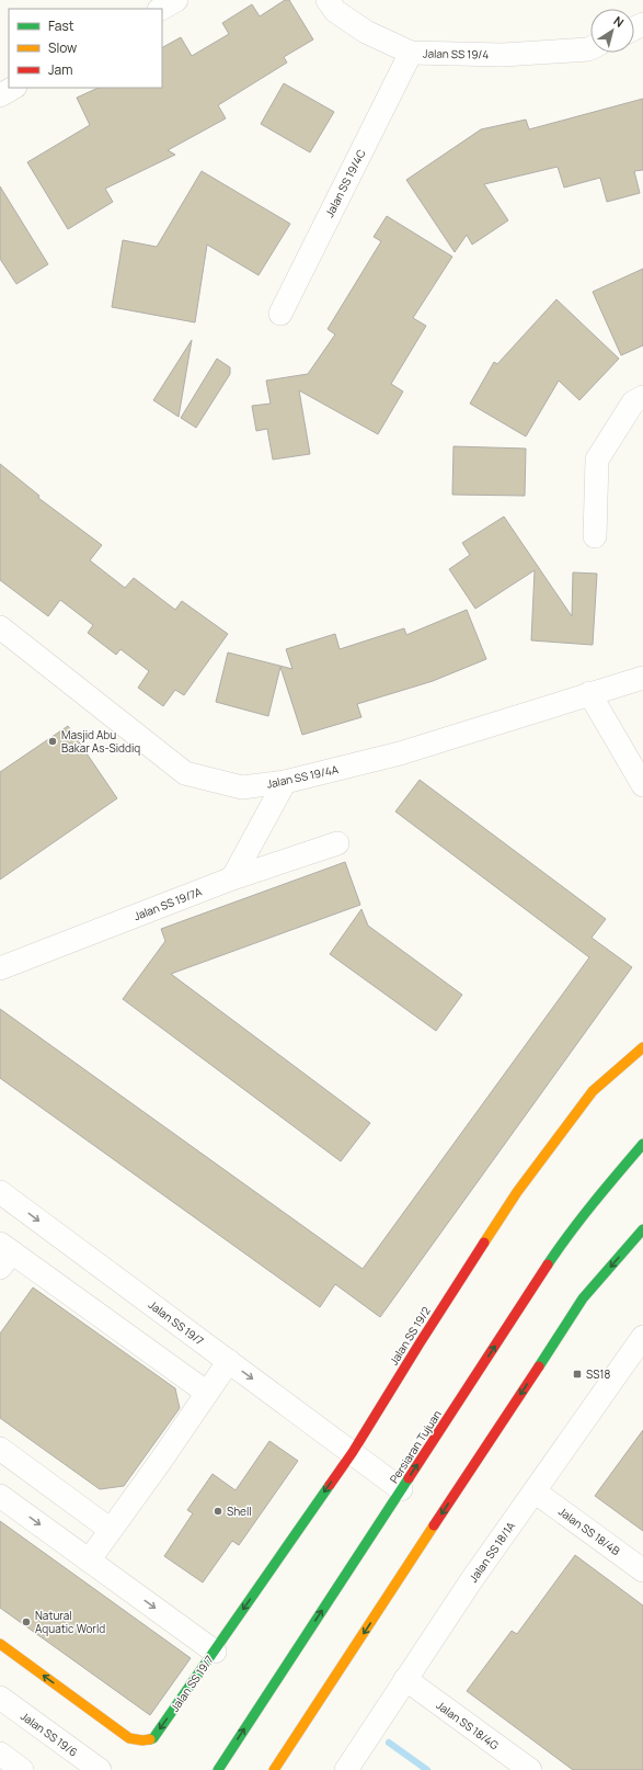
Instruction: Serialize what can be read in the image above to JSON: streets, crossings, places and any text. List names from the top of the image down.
{
  "streets": {
    "main road": ["Jalan SS 19/7", "Jalan SS 19/2", "Persiaran Tujuan"],
    "street": [
      "Jalan SS 19/4",
      "Jalan SS 19/4C",
      "Jalan SS 19/4A",
      "Jalan SS 19/7A",
      "Jalan SS 18/4B",
      "Jalan SS 18/1A",
      "Jalan SS 18/4G",
      "Jalan SS 19/6"
    ]
  },
  "crossings": [
    ["Jalan SS 19/4", "Jalan SS 19/4C"],
    ["Jalan SS 19/7", "Jalan SS 19/2"],
    ["Jalan SS 19/7", "Persiaran Tujuan"],
    ["Jalan SS 18/4B", "Jalan SS 18/1A"],
    ["Jalan SS 18/1A", "Jalan SS 18/4G"]
  ],
  "places": {
    "other": ["Masjid Abu Bakar As-Siddiq", "Shell", "Natural Aquatic World"],
    "transit": ["SS18"]
  },
  "legend": ["Fast", "Slow", "Jam"],
  "north": "top right"
}
